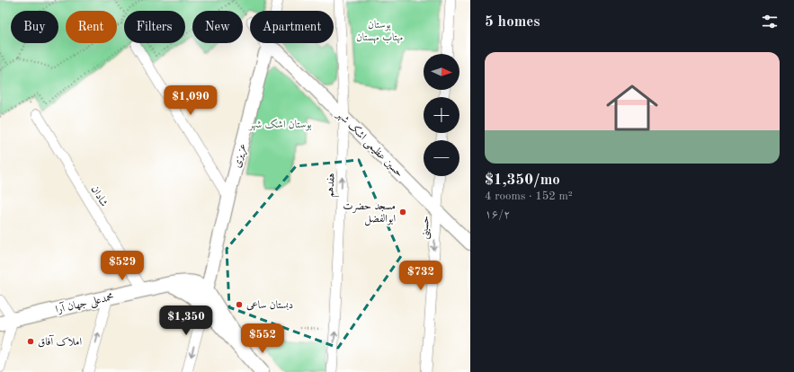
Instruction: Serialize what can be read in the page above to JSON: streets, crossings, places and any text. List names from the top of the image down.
{
  "streets": {
    "main road": ["محمدعلی جهان آرا"],
    "street": [
      "حسین عظیمی اشک شهر",
      "عزیزی",
      "هفدهم",
      "شادان",
      "حسینی"
    ]
  },
  "crossings": [
    ["حسین عظیمی اشک شهر", "عزیزی"],
    ["حسین عظیمی اشک شهر", "هفدهم"],
    ["حسین عظیمی اشک شهر", "حسینی"],
    ["عزیزی", "محمدعلی جهان آرا"],
    ["شادان", "محمدعلی جهان آرا"]
  ],
  "one_way": ["هفدهم", "حسینی"],
  "parks": ["بوستان مهتاب مهستان", "بوستان اشک شهر"],
  "places": ["مسجد حضرت ابوالفضل", "دبستان ساعی", "املاک آفاق"],
  "north": "right",
  "page": {
    "heading": "5 homes",
    "chip": [
      "Buy",
      "Rent",
      "Filters",
      "New",
      "Apartment"
    ],
    "list": [
      {
        "name": "$1,350/mo",
        "note": "4 rooms · 152 m² · ۱۶/۲"
      }
    ],
    "map_buttons": ["+", "−"],
    "price": [
      "$1,090",
      "$529",
      "$732",
      "$1,350",
      "$552"
    ]
  }
}
